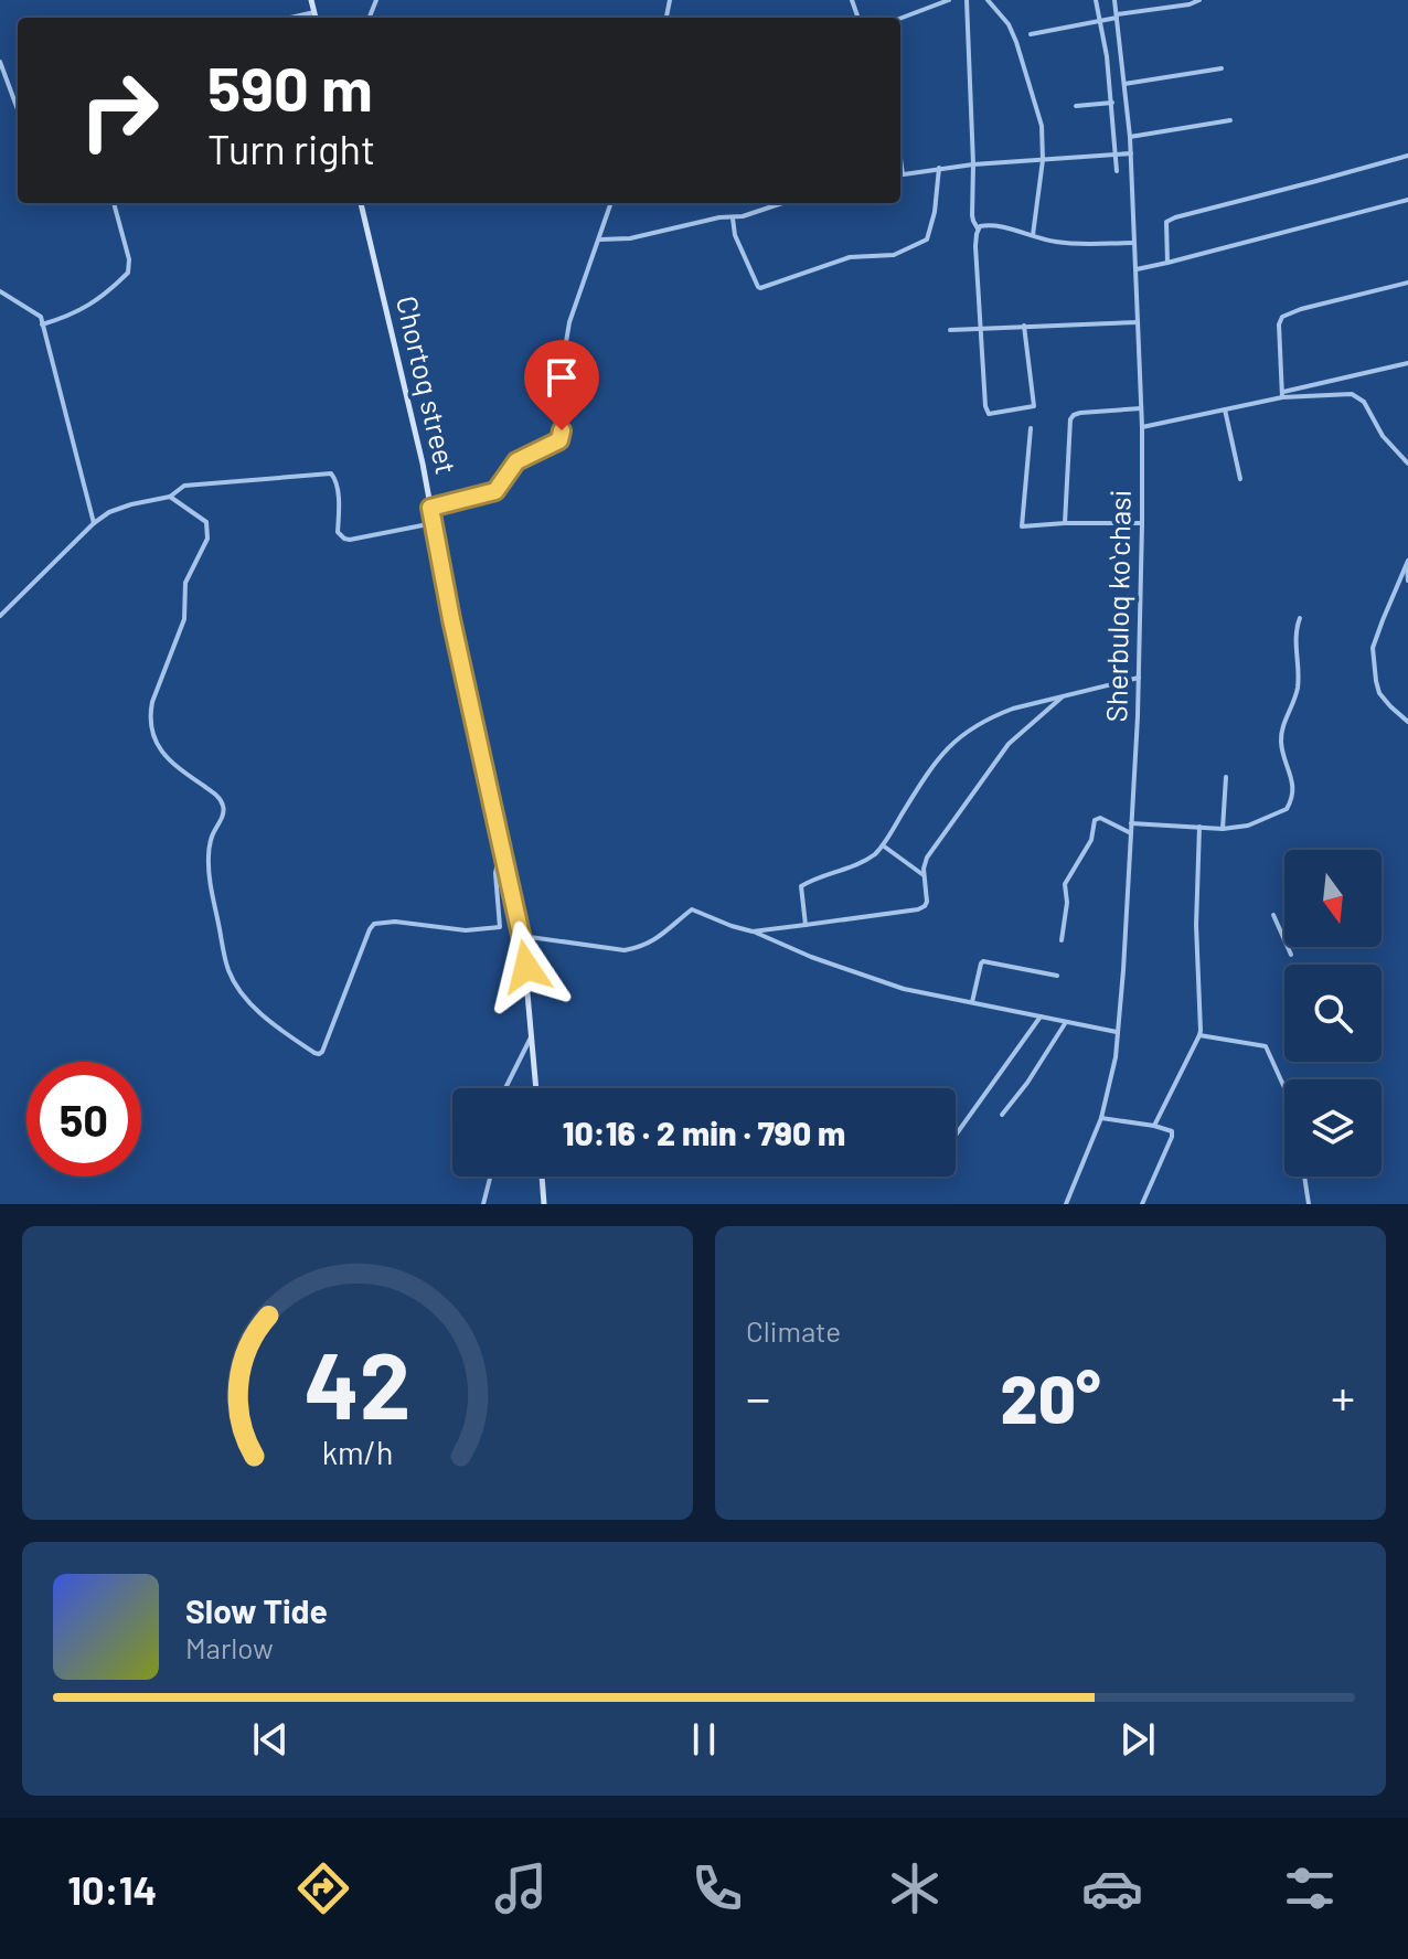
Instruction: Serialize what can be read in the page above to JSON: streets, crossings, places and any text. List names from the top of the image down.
{
  "streets": {
    "main road": ["Chortoq street"],
    "street": ["Sherbuloq koʻchasi"]
  },
  "north": "bottom",
  "page": {
    "turn": ["590 m", "Turn right"],
    "limit": "50",
    "trip": "10:16 · 2 min · 790 m",
    "tile": "Climate",
    "heat": ["−", "20°", "+"],
    "song": ["Slow Tide", "Marlow"],
    "tabs": "10:14",
    "gauge": ["42", "km/h"]
  }
}
